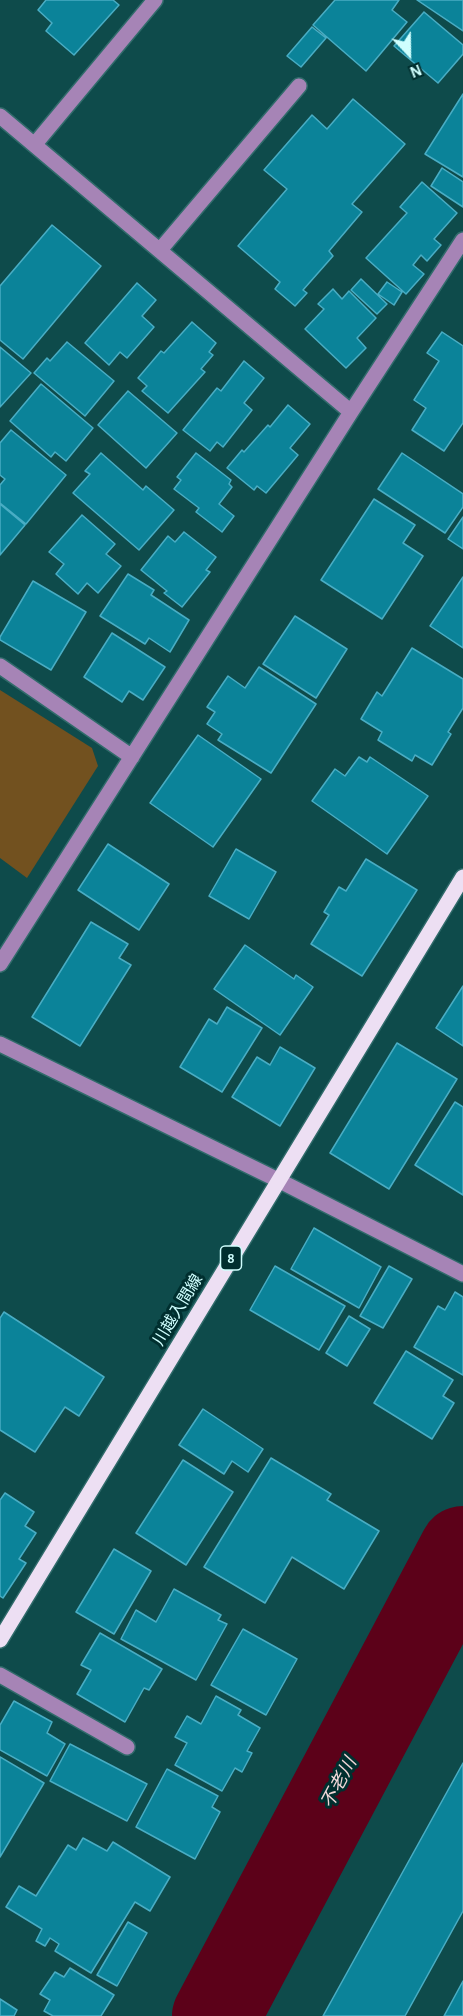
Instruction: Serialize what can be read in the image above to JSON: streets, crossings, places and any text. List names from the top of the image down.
{
  "streets": {
    "main road": ["8", "川越入間線"]
  },
  "water": ["不老川"],
  "north": "bottom"
}
